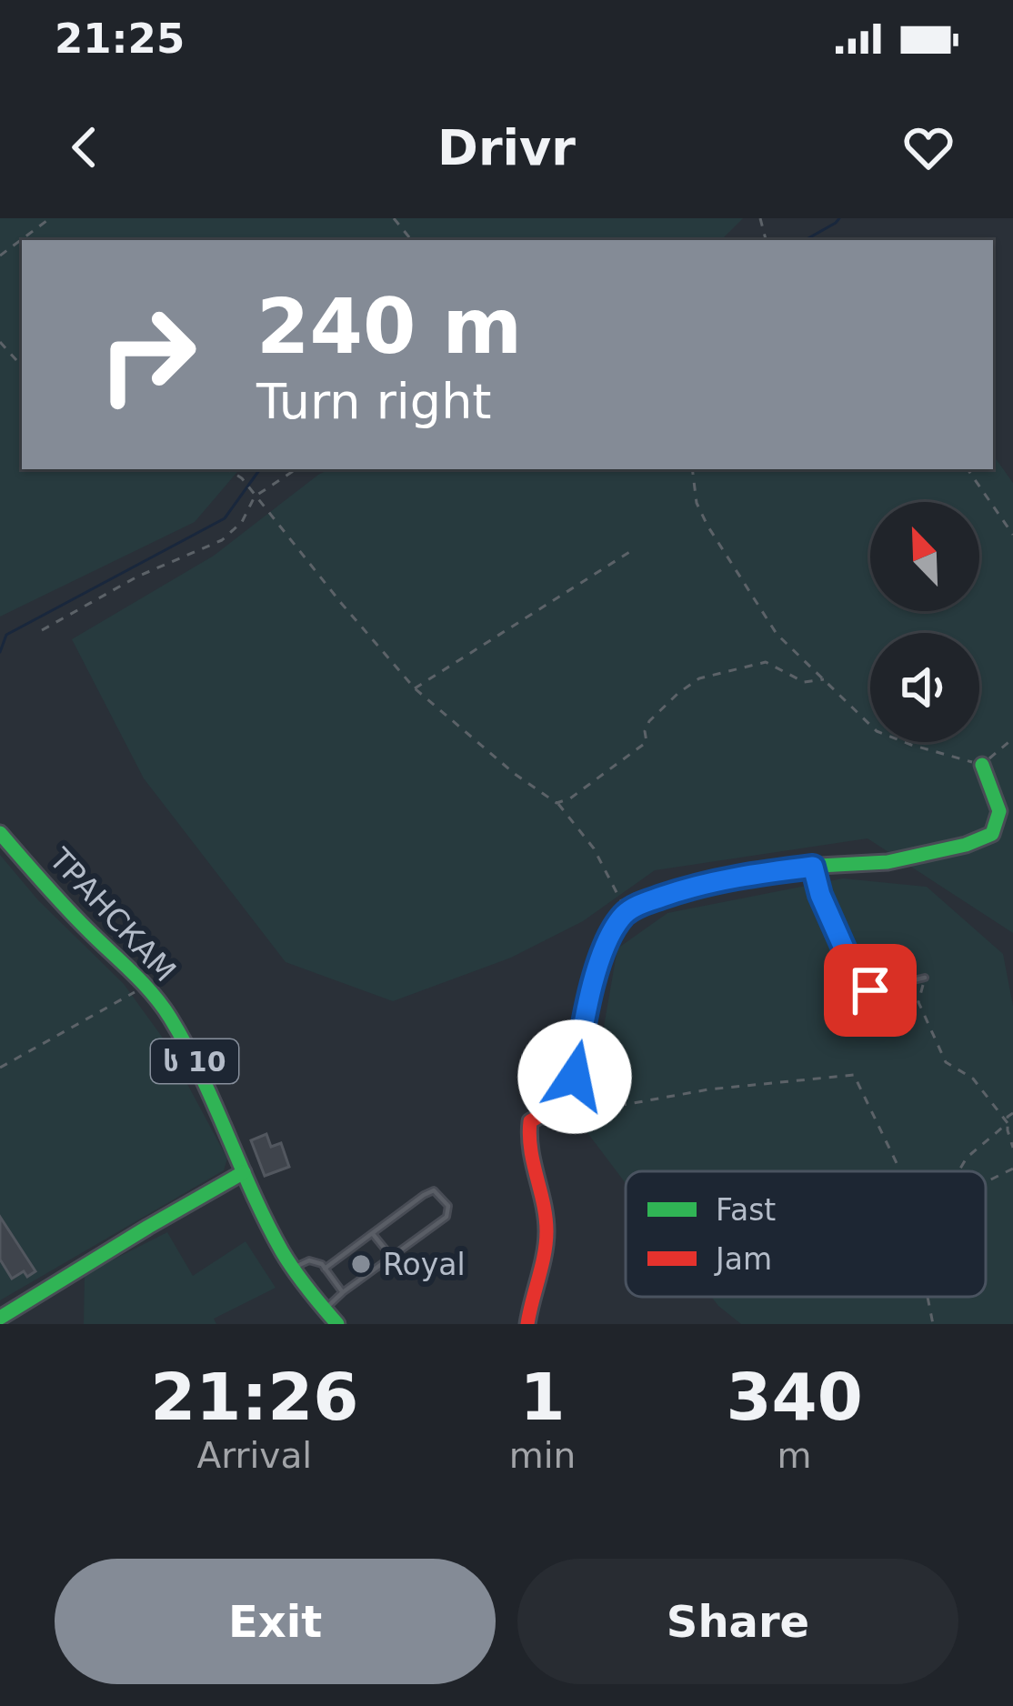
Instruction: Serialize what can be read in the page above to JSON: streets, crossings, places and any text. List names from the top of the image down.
{
  "streets": {
    "main road": ["ТРАНСКАМ", "ს 10"]
  },
  "places": ["Royal"],
  "legend": ["Fast", "Jam"],
  "north": "top left",
  "page": {
    "status": "21:25",
    "header": "Drivr",
    "turn": ["240 m", "Turn right"],
    "eta": [
      "21:26",
      "Arrival",
      "1",
      "min",
      "340",
      "m"
    ],
    "buttons": ["Exit", "Share"]
  }
}
